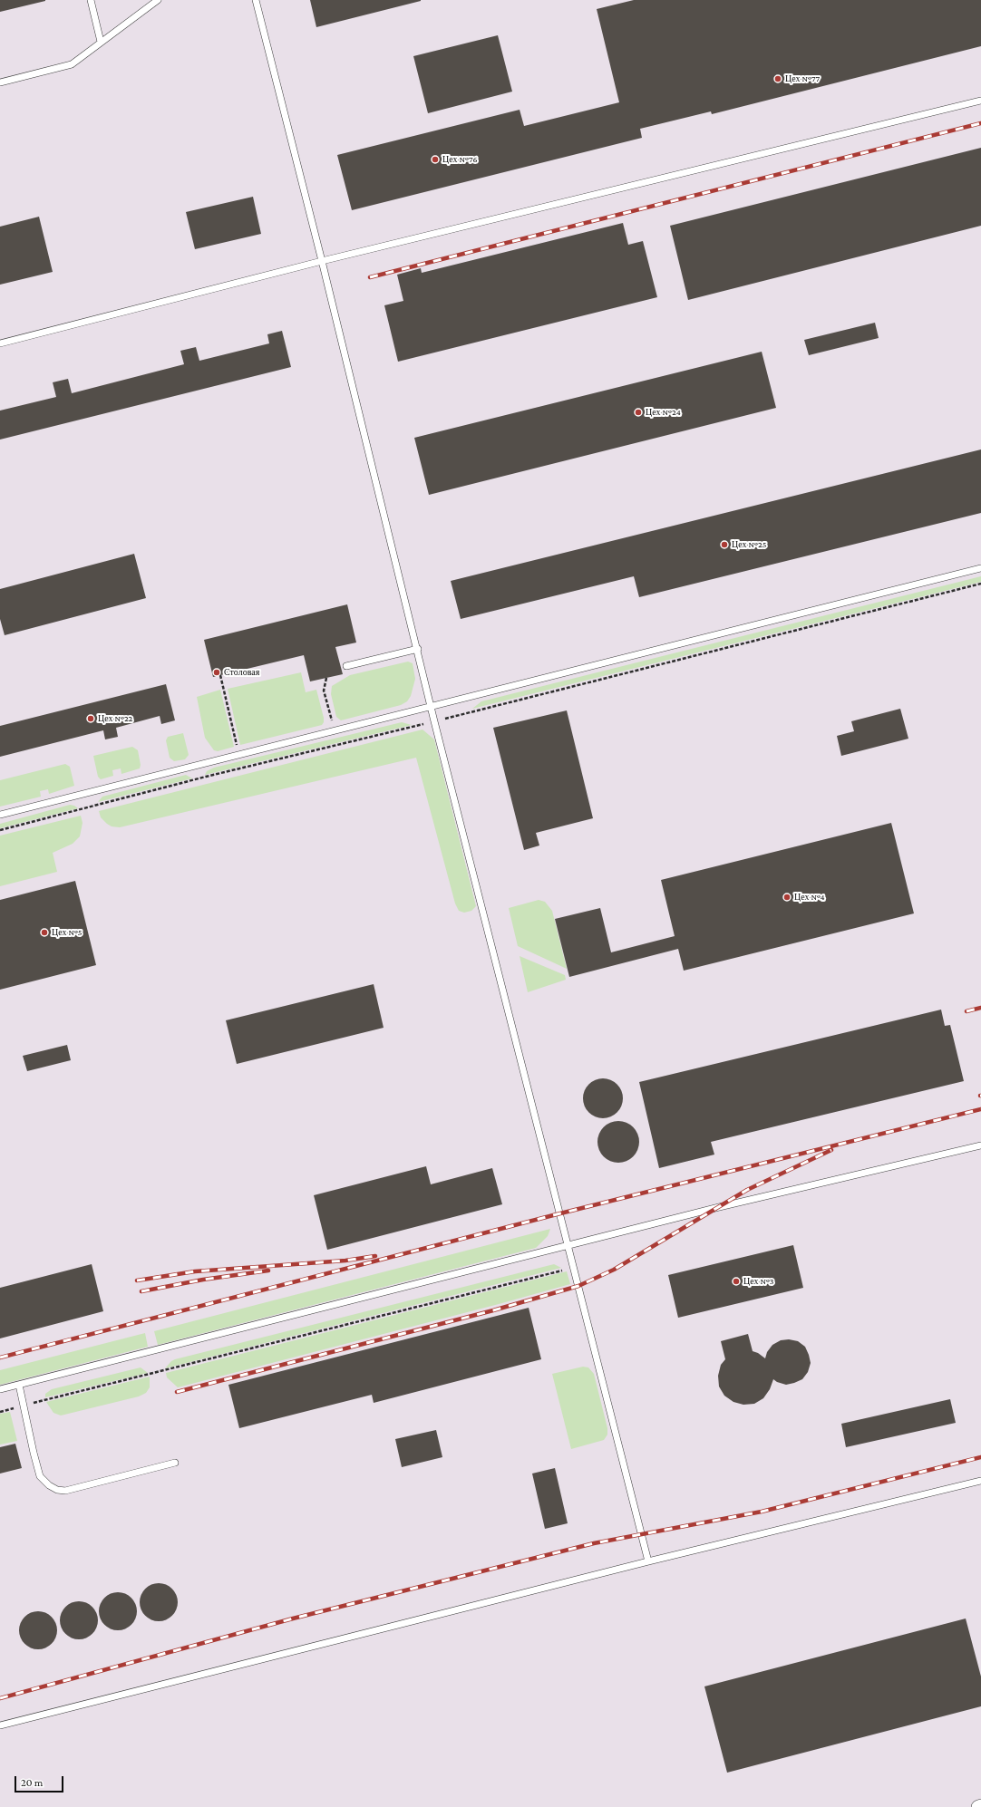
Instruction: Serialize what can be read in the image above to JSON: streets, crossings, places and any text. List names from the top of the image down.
{
  "places": [
    "Цех №77",
    "Цех №76",
    "Цех №24",
    "Цех №25",
    "Столовая",
    "Цех №22",
    "Цех №4",
    "Цех №5",
    "Цех №3"
  ],
  "scale_bar": "20 m"
}
